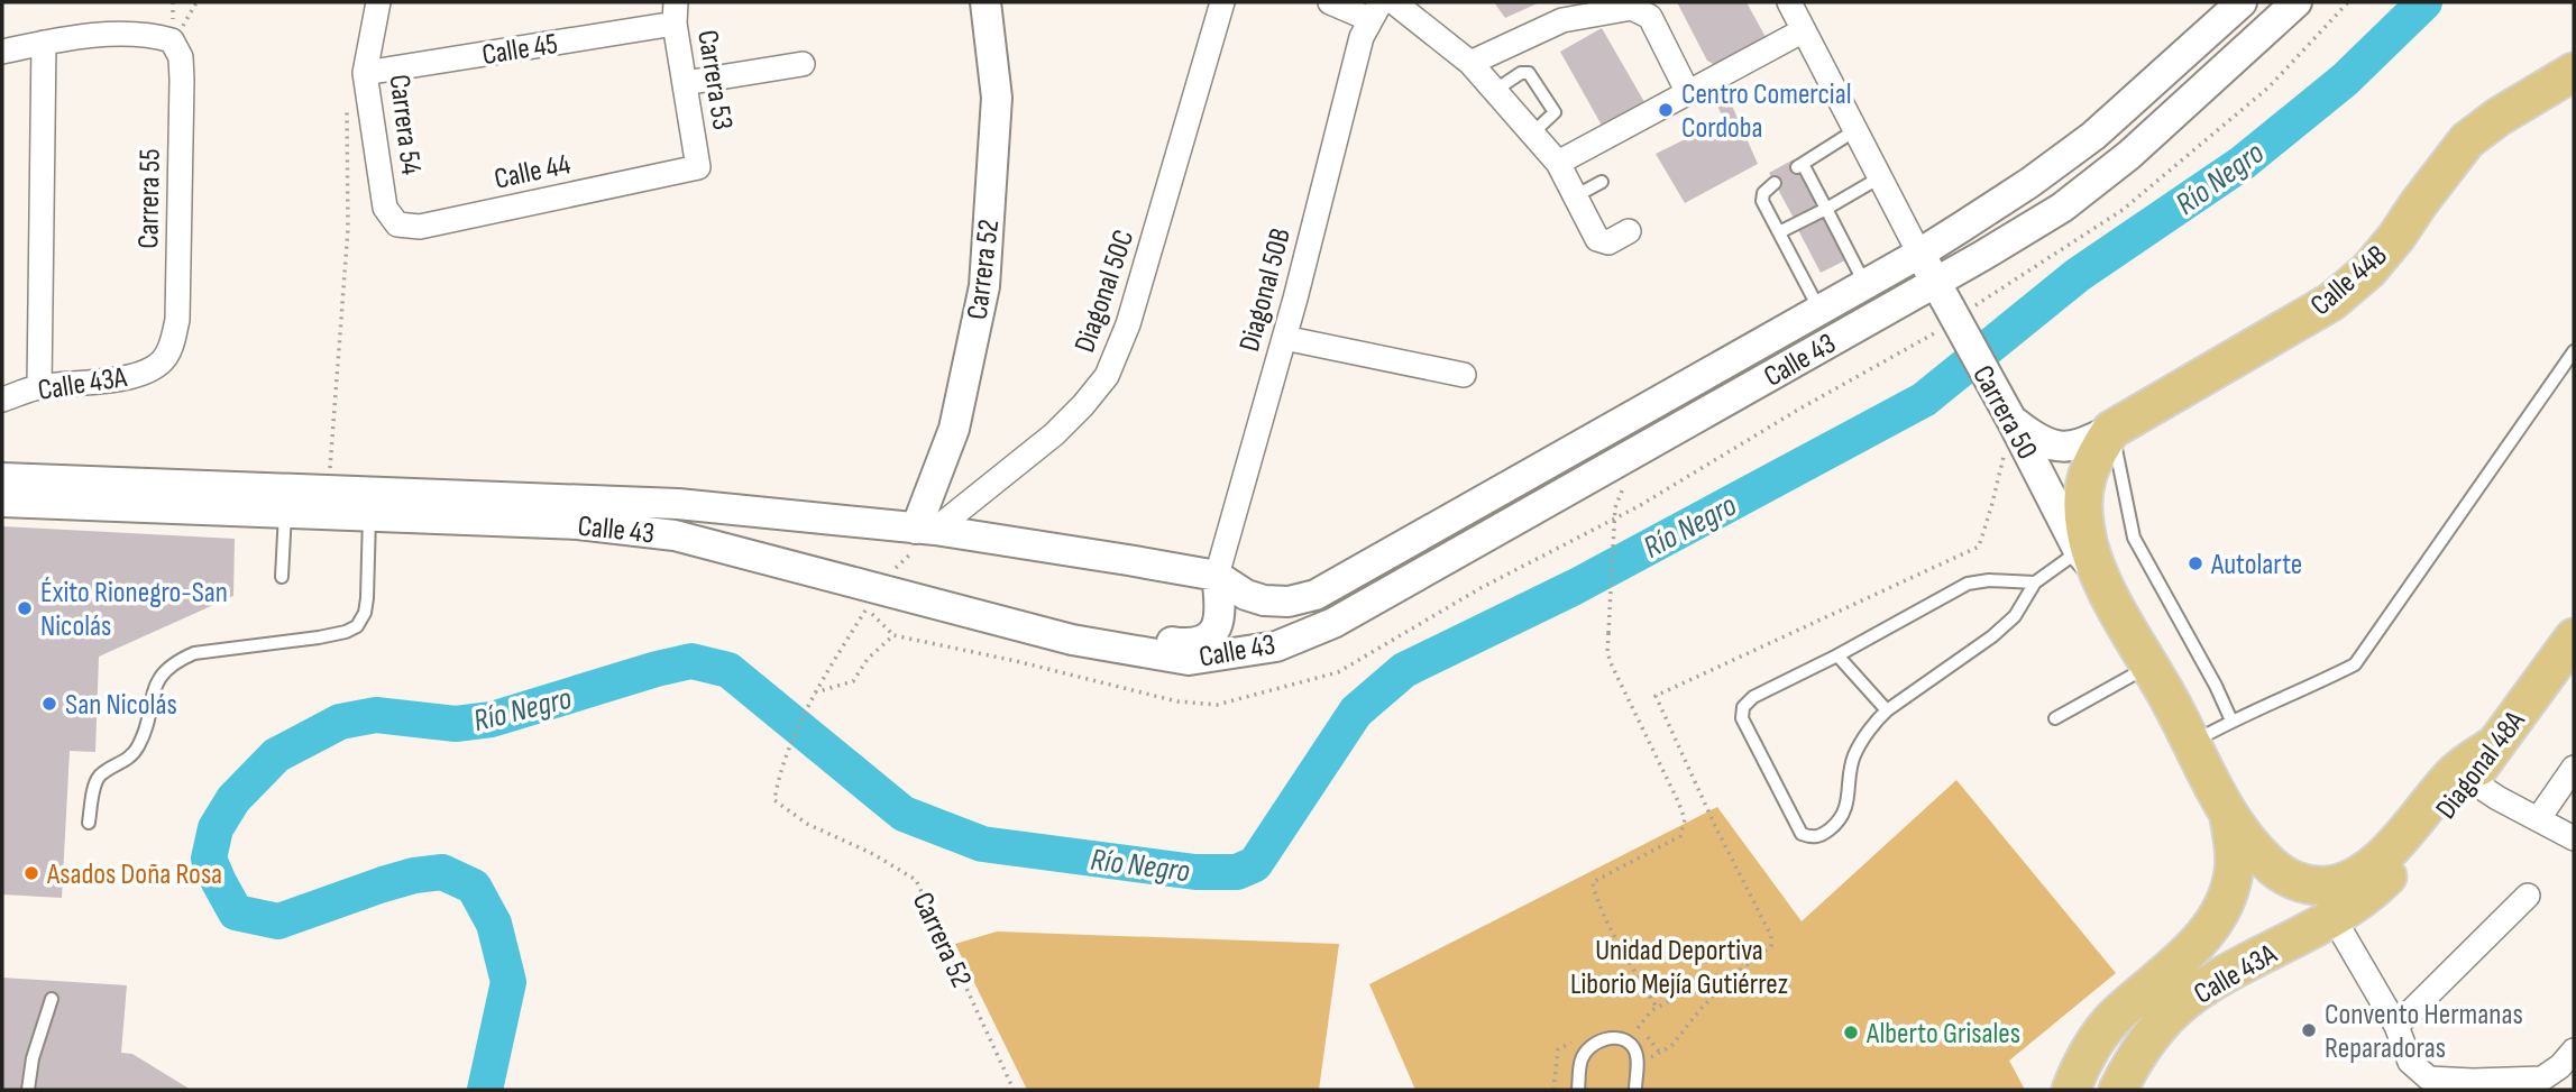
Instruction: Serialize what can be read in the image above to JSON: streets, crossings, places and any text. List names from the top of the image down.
{
  "streets": {
    "main road": [
      "Calle 44B",
      "Calle 43A",
      "Carrera 50",
      "Diagonal 48A"
    ],
    "street": [
      "Calle 45",
      "Carrera 53",
      "Carrera 54",
      "Calle 44",
      "Carrera 55",
      "Carrera 52",
      "Diagonal 50B",
      "Diagonal 50C",
      "Calle 43"
    ]
  },
  "crossings": [
    ["Calle 45", "Carrera 53"],
    ["Calle 45", "Carrera 54"],
    ["Carrera 53", "Calle 44"],
    ["Carrera 54", "Calle 44"],
    ["Carrera 55", "Calle 43A"],
    ["Carrera 52", "Diagonal 50C"],
    ["Carrera 52", "Calle 43"],
    ["Calle 44B", "Carrera 50"],
    ["Diagonal 50B", "Calle 43"],
    ["Diagonal 50C", "Calle 43"],
    ["Calle 43", "Carrera 50"],
    ["Calle 43A", "Carrera 50"],
    ["Calle 43A", "Diagonal 48A"]
  ],
  "water": ["Río Negro"],
  "parks": ["Unidad Deportiva Liborio Mejía Gutiérrez"],
  "places": [
    "Centro Comercial Cordoba",
    "Autolarte",
    "Éxito Rionegro-San Nicolás",
    "San Nicolás",
    "Asados Doña Rosa",
    "Convento Hermanas Reparadoras",
    "Alberto Grisales"
  ]
}
